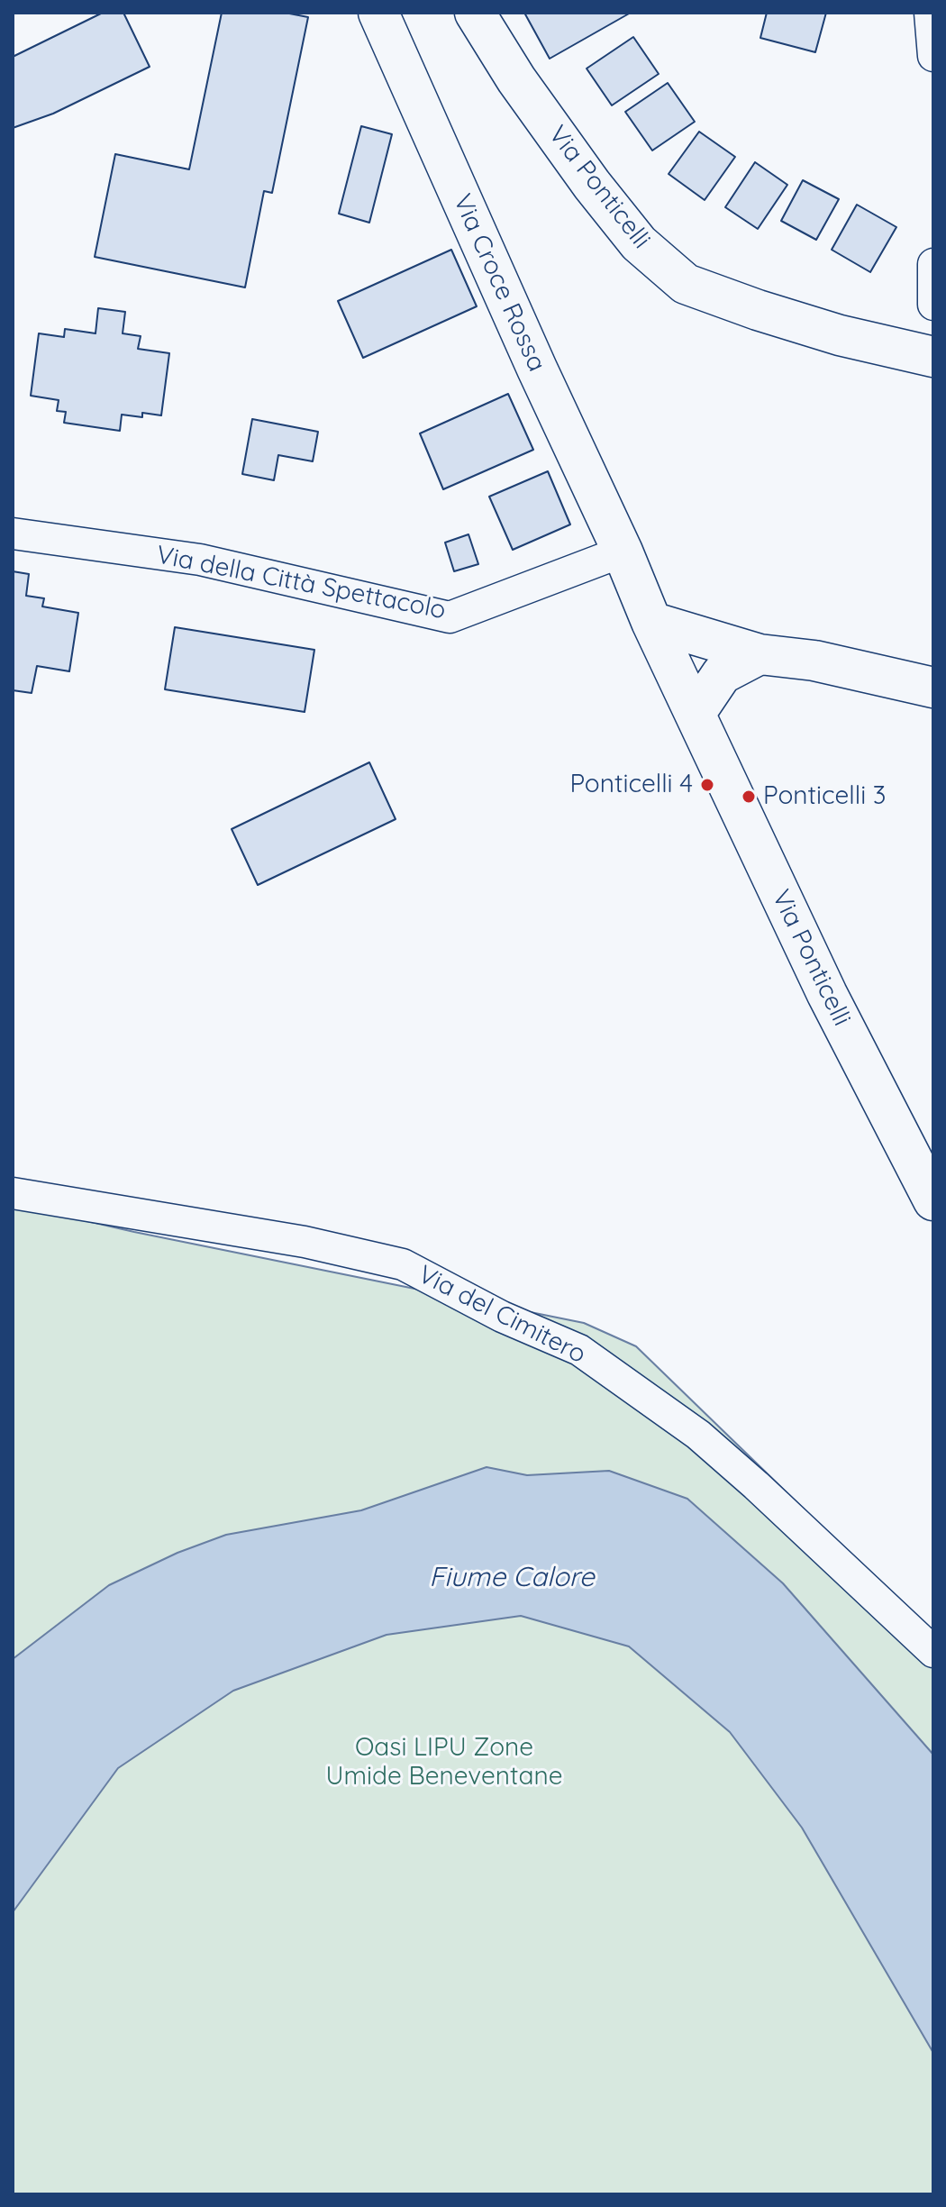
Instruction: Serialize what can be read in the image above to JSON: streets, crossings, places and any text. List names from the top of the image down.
{
  "streets": {
    "street": [
      "Via Ponticelli",
      "Via Croce Rossa",
      "Via della Città Spettacolo",
      "Via del Cimitero"
    ]
  },
  "crossings": [
    ["Via Ponticelli", "Via Croce Rossa"],
    ["Via Ponticelli", "Via della Città Spettacolo"],
    ["Via Croce Rossa", "Via della Città Spettacolo"]
  ],
  "water": ["Fiume Calore"],
  "parks": ["Oasi LIPU Zone Umide Beneventane"],
  "places": ["Ponticelli 4", "Ponticelli 3"]
}
